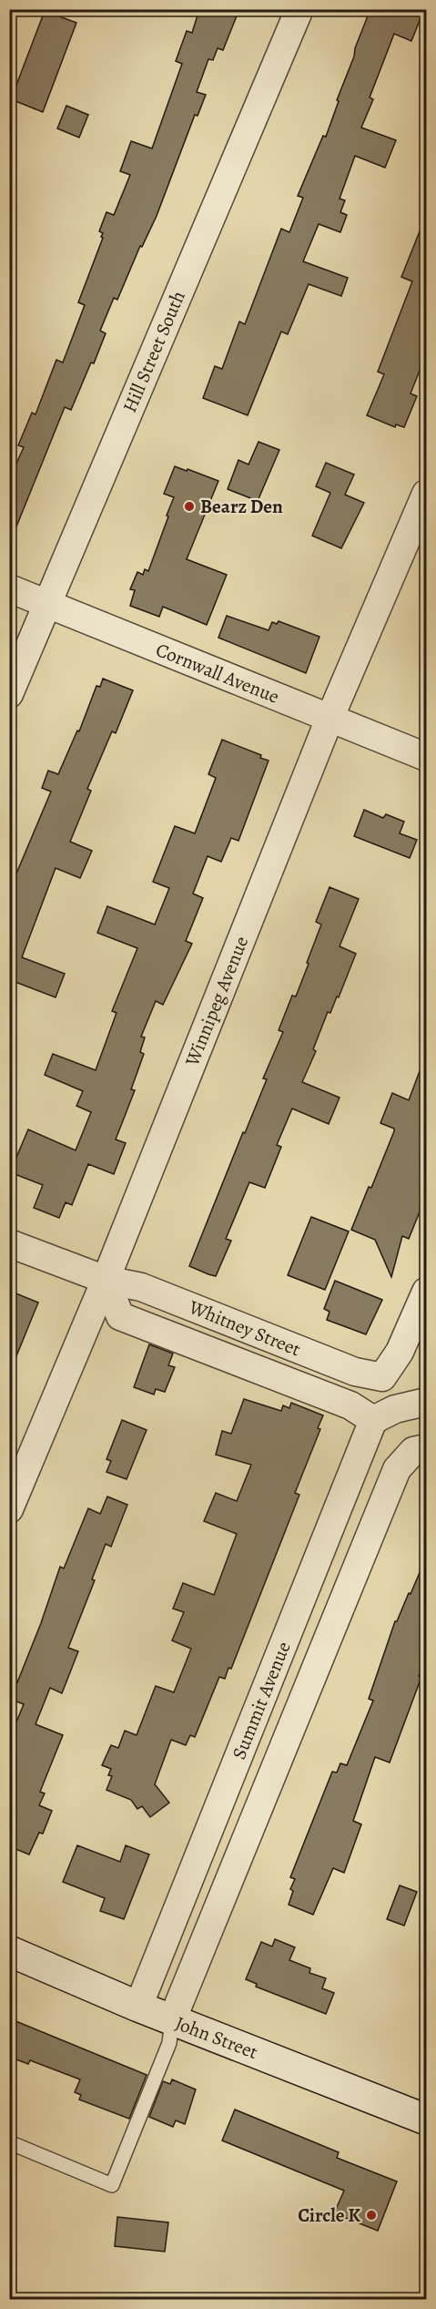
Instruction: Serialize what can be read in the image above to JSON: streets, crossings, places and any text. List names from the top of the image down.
{
  "streets": {
    "street": [
      "Hill Street South",
      "Cornwall Avenue",
      "Winnipeg Avenue",
      "Whitney Street",
      "Summit Avenue",
      "John Street"
    ]
  },
  "crossings": [
    ["Hill Street South", "Cornwall Avenue"],
    ["Cornwall Avenue", "Winnipeg Avenue"],
    ["Winnipeg Avenue", "Whitney Street"],
    ["Whitney Street", "Summit Avenue"],
    ["Summit Avenue", "John Street"]
  ],
  "places": ["Bearz Den", "Circle K"]
}
